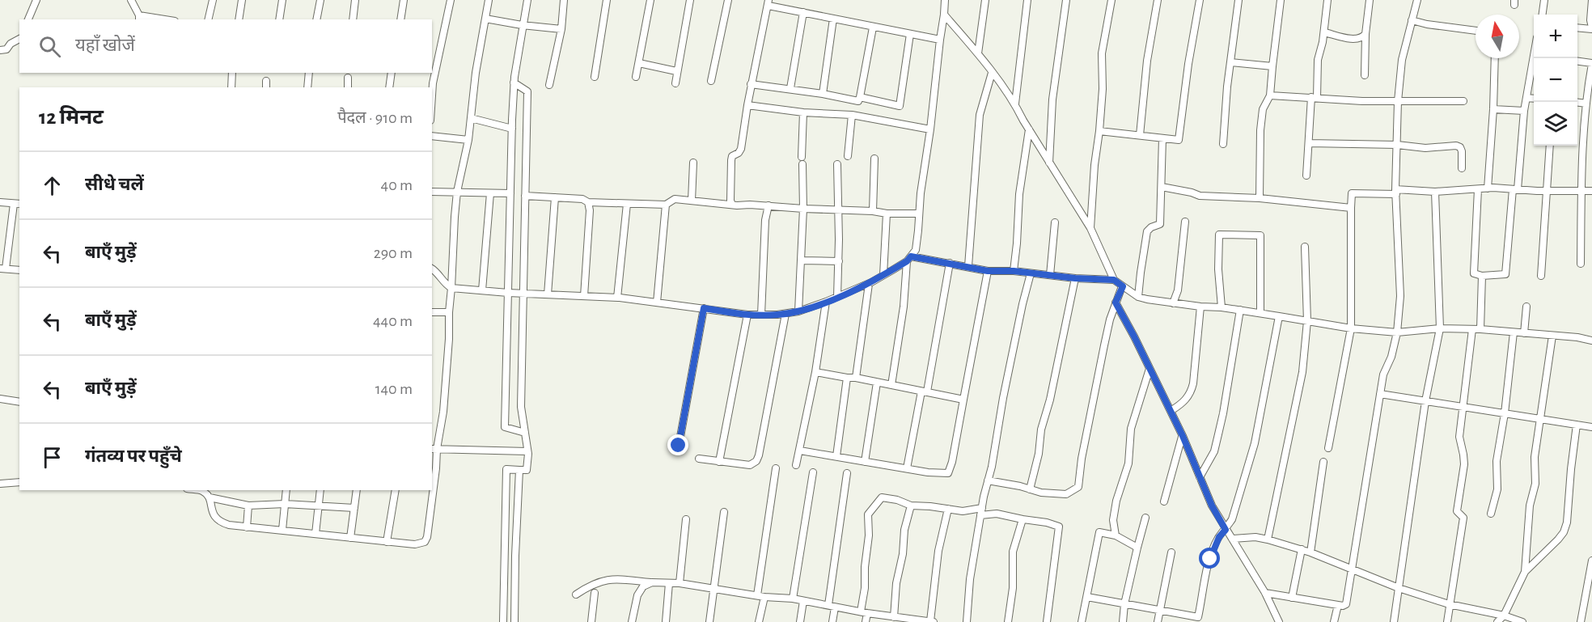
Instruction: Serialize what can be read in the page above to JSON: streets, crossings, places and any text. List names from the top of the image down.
{
  "north": "top",
  "page": {
    "map_buttons": ["+", "−"],
    "search": "यहाँ खोजें",
    "heading": ["12 मिनट", "पैदल · 910 m"],
    "list": [
      ["सीधे चलें", "40 m"],
      ["बाएँ मुड़ें", "290 m"],
      ["बाएँ मुड़ें", "440 m"],
      ["बाएँ मुड़ें", "140 m"],
      "गंतव्य पर पहुँचे"
    ]
  }
}
